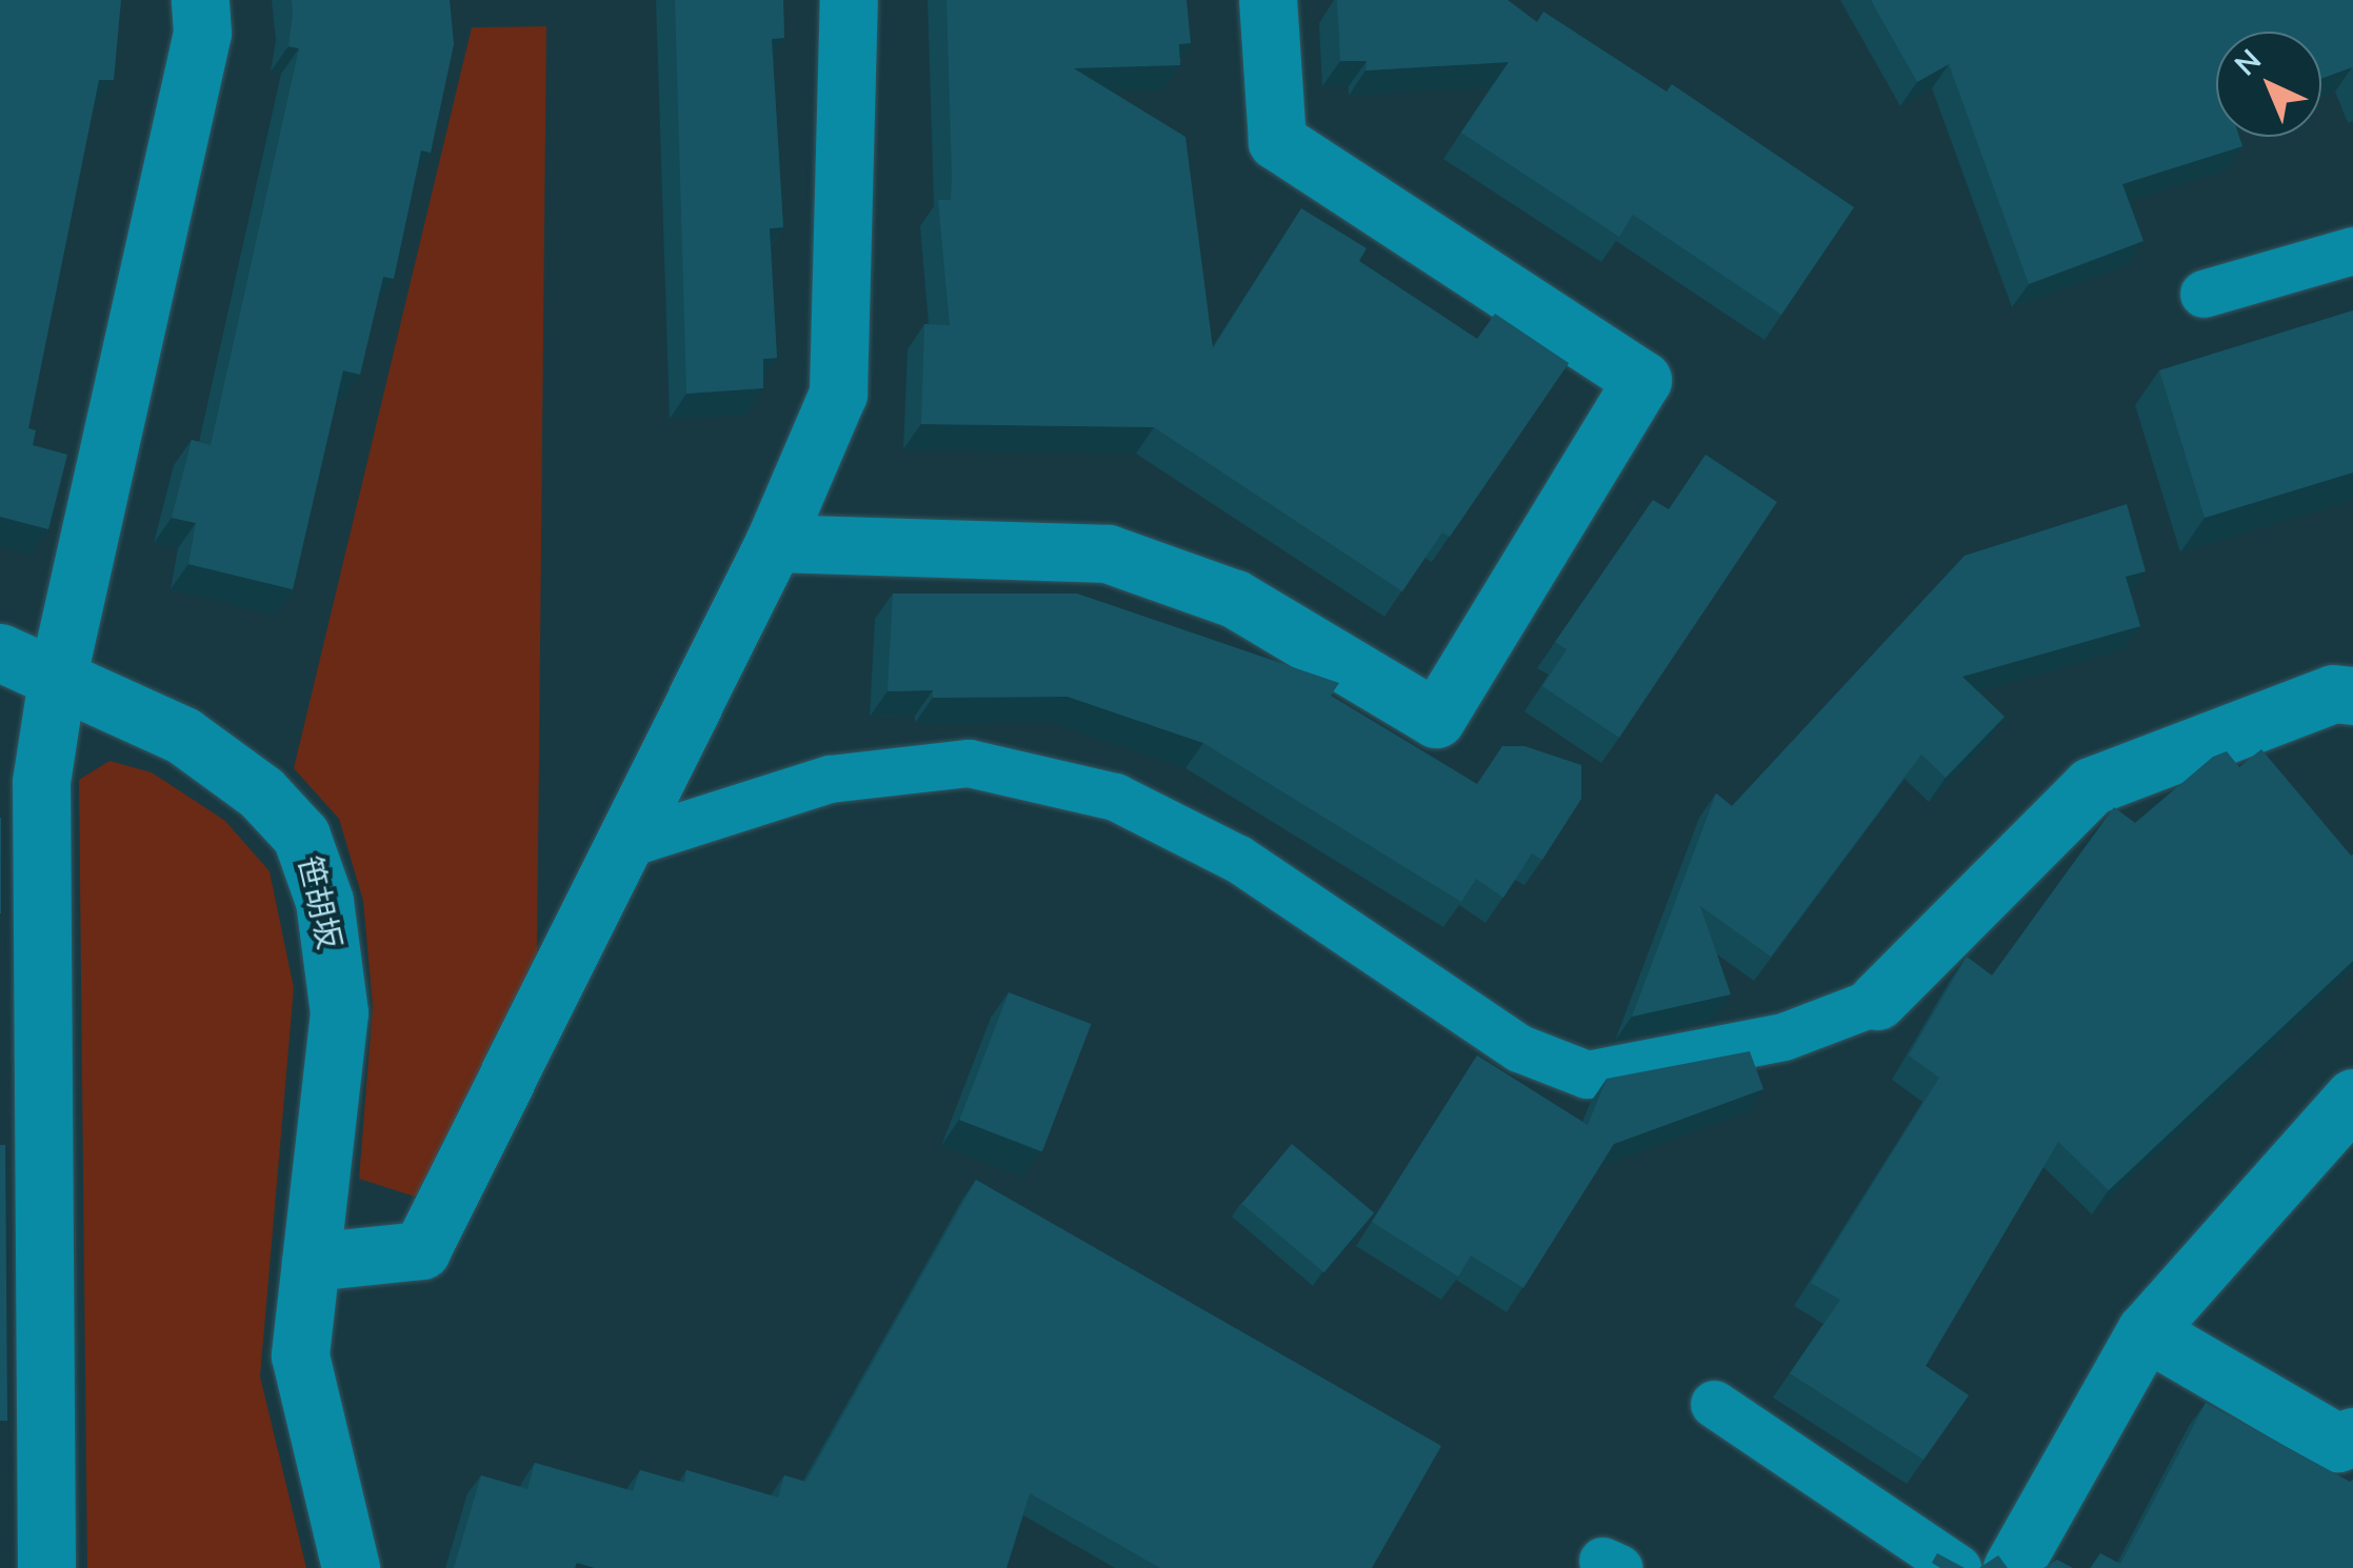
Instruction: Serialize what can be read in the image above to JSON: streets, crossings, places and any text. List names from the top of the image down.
{
  "streets": {
    "street": ["笹胡坂"]
  },
  "north": "top left"
}
